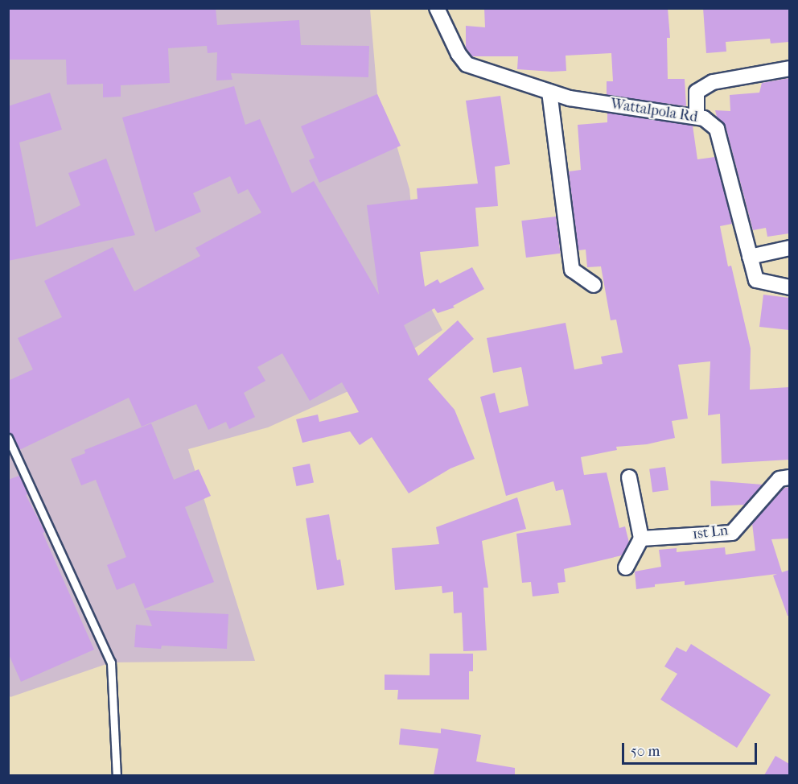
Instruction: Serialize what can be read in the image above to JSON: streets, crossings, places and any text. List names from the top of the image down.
{
  "streets": {
    "street": ["Wattalpola Rd", "1st Ln"]
  },
  "scale_bar": "50 m"
}
